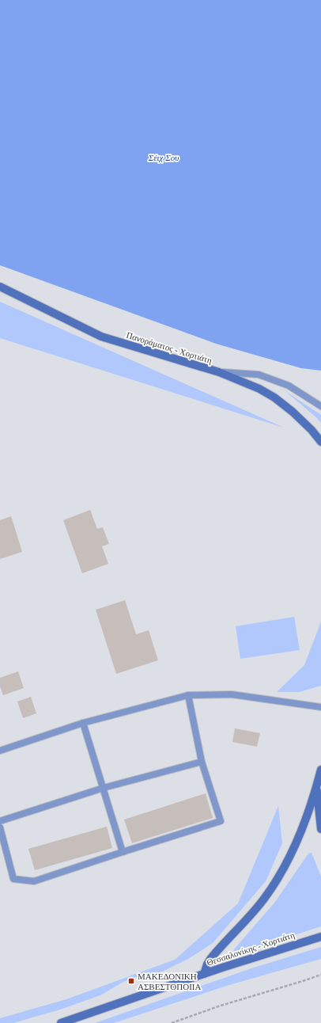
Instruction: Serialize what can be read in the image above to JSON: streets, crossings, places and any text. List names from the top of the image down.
{
  "streets": {
    "main road": ["Πανοράματος - Χορτιάτη", "Θεσσαλονίκης - Χορτιάτη"]
  },
  "parks": ["Σέιχ Σου"],
  "places": {
    "transit": ["ΜΑΚΕΔΟΝΙΚΗ ΑΣΒΕΣΤΟΠΟΙΙΑ"]
  }
}
